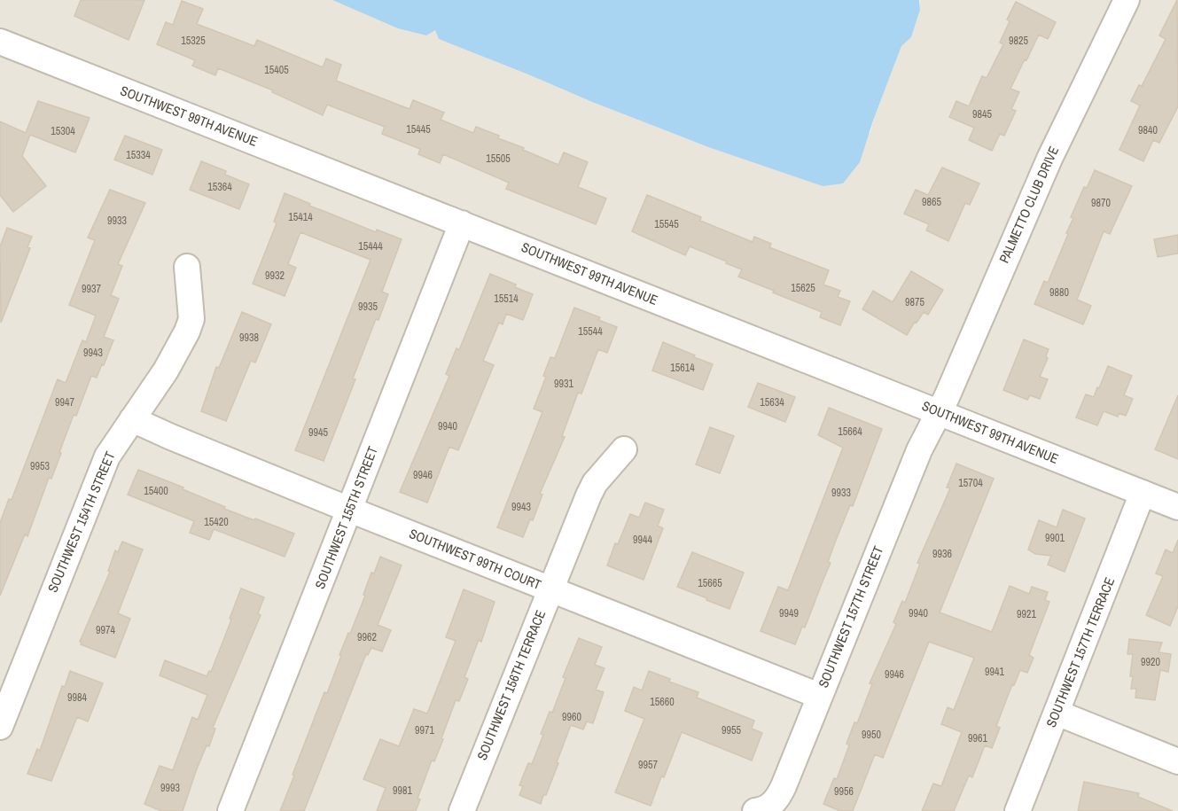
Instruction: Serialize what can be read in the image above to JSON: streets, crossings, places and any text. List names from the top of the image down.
{
  "streets": {
    "street": [
      "SOUTHWEST 99TH AVENUE",
      "PALMETTO CLUB DRIVE",
      "SOUTHWEST 155TH STREET",
      "SOUTHWEST 154TH STREET",
      "SOUTHWEST 99TH COURT",
      "SOUTHWEST 157TH STREET",
      "SOUTHWEST 157TH TERRACE",
      "SOUTHWEST 156TH TERRACE"
    ]
  },
  "crossings": [
    ["SOUTHWEST 99TH AVENUE", "PALMETTO CLUB DRIVE"],
    ["SOUTHWEST 99TH AVENUE", "SOUTHWEST 155TH STREET"],
    ["SOUTHWEST 99TH AVENUE", "SOUTHWEST 157TH STREET"],
    ["SOUTHWEST 99TH AVENUE", "SOUTHWEST 157TH TERRACE"],
    ["PALMETTO CLUB DRIVE", "SOUTHWEST 157TH STREET"],
    ["SOUTHWEST 155TH STREET", "SOUTHWEST 99TH COURT"],
    ["SOUTHWEST 154TH STREET", "SOUTHWEST 99TH COURT"],
    ["SOUTHWEST 99TH COURT", "SOUTHWEST 157TH STREET"],
    ["SOUTHWEST 99TH COURT", "SOUTHWEST 156TH TERRACE"]
  ],
  "house_numbers": [
    "15325",
    "9825",
    "15405",
    "9845",
    "15445",
    "9840",
    "15304",
    "15334",
    "15505",
    "15364",
    "9865",
    "9870",
    "15414",
    "9933",
    "15545",
    "15444",
    "9932",
    "15625",
    "9937",
    "9880",
    "15514",
    "9875",
    "9935",
    "15544",
    "9938",
    "9943",
    "15614",
    "9931",
    "9947",
    "15634",
    "9940",
    "15664",
    "9945",
    "9953",
    "9946",
    "15704",
    "15400",
    "9933",
    "9943",
    "15420",
    "9901",
    "9944",
    "9936",
    "15665",
    "9949",
    "9940",
    "9921",
    "9974",
    "9962",
    "9920",
    "9941",
    "9946",
    "9984",
    "15660",
    "9960",
    "9971",
    "9955",
    "9950",
    "9961",
    "9957",
    "9993",
    "9981",
    "9956"
  ]
}
